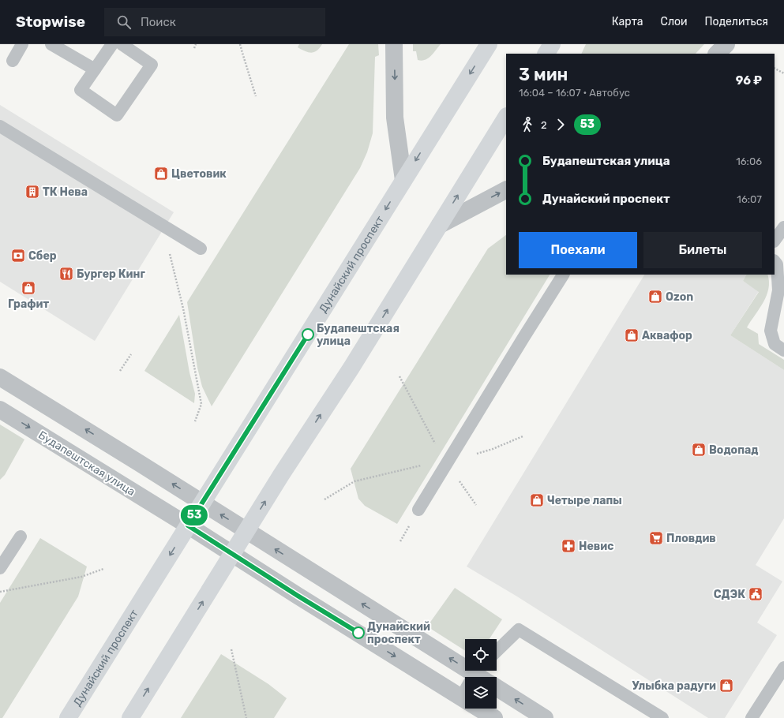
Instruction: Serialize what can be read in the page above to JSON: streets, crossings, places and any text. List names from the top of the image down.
{
  "streets": {
    "main road": ["Дунайский проспект"],
    "street": ["Будапештская улица"]
  },
  "crossings": [
    ["Дунайский проспект", "Будапештская улица"]
  ],
  "places": {
    "shop": [
      "Цветовик",
      "Графит",
      "Ozon",
      "Аквафор",
      "Водопад",
      "Четыре лапы",
      "Улыбка радуги"
    ],
    "building": ["ТК Нева"],
    "bank": ["Сбер"],
    "restaurant": ["Бургер Кинг"],
    "other": ["Будапештская улица", "Дунайский проспект"],
    "supermarket": ["Пловдив"],
    "pharmacy": ["Невис"],
    "public building": ["СДЭК"]
  },
  "lines": ["bus line 53"],
  "page": {
    "header": "Stopwise",
    "search": "Поиск",
    "nav": ["Карта", "Слои", "Поделиться"],
    "on_map": "53",
    "heading": ["3 мин", "16:04 – 16:07 · Автобус", "96 ₽"],
    "legs": ["2", "53"],
    "list": [
      {
        "name": "Будапештская улица",
        "value": "16:06"
      },
      {
        "name": "Дунайский проспект",
        "value": "16:07"
      }
    ],
    "buttons": ["Поехали", "Билеты"]
  }
}
